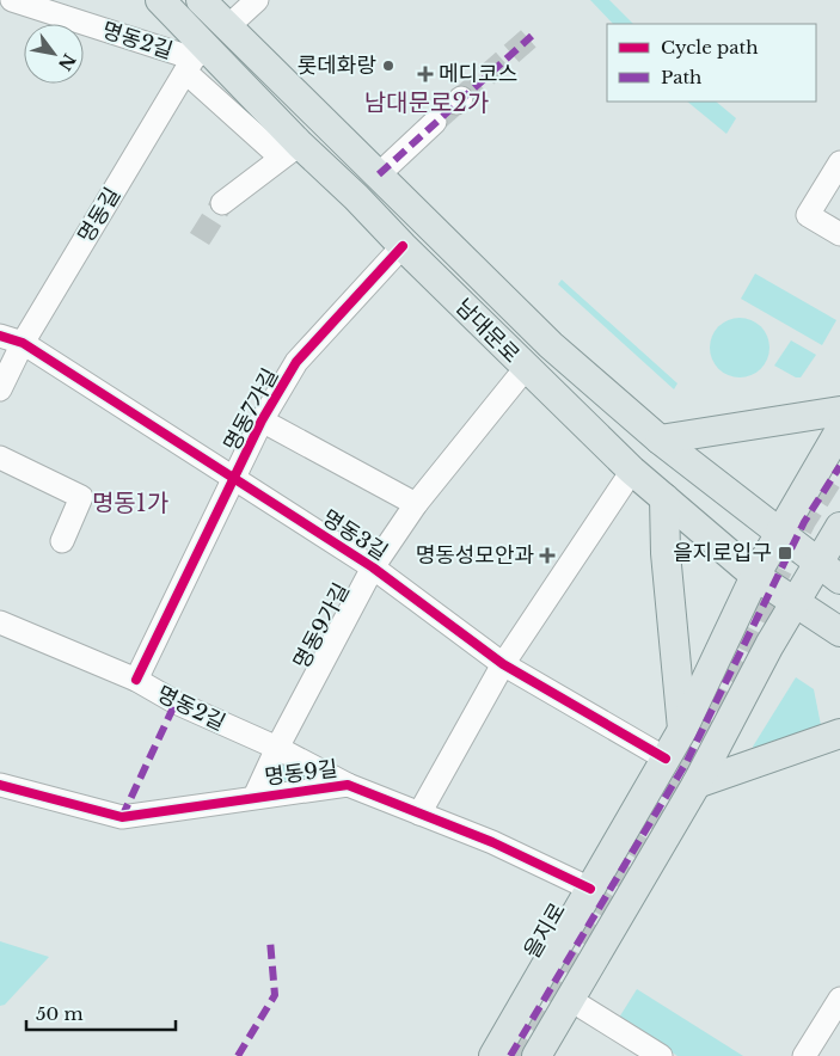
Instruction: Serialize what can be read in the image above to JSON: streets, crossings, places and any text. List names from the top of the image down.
{
  "streets": {
    "main road": ["남대문로", "을지로"],
    "street": [
      "명동2길",
      "명동길",
      "명동7가길",
      "명동3길",
      "명동9가길",
      "명동9길"
    ]
  },
  "crossings": [
    ["명동2길", "명동길"],
    ["명동2길", "남대문로"],
    ["명동2길", "명동7가길"],
    ["명동2길", "명동9가길"],
    ["명동2길", "명동9길"],
    ["명동길", "남대문로"],
    ["명동길", "명동3길"],
    ["남대문로", "명동7가길"],
    ["남대문로", "명동9가길"],
    ["남대문로", "을지로"],
    ["명동7가길", "명동3길"],
    ["명동7가길", "명동9가길"],
    ["명동3길", "명동9가길"],
    ["명동3길", "을지로"],
    ["명동9가길", "명동9길"],
    ["명동9길", "을지로"]
  ],
  "districts": ["남대문로2가", "명동1가"],
  "places": {
    "other": ["롯데화랑"],
    "health": ["메디코스", "명동성모안과"],
    "transit": ["을지로입구"]
  },
  "legend": ["Cycle path", "Path"],
  "scale_bar": "50 m",
  "north": "bottom right"
}
